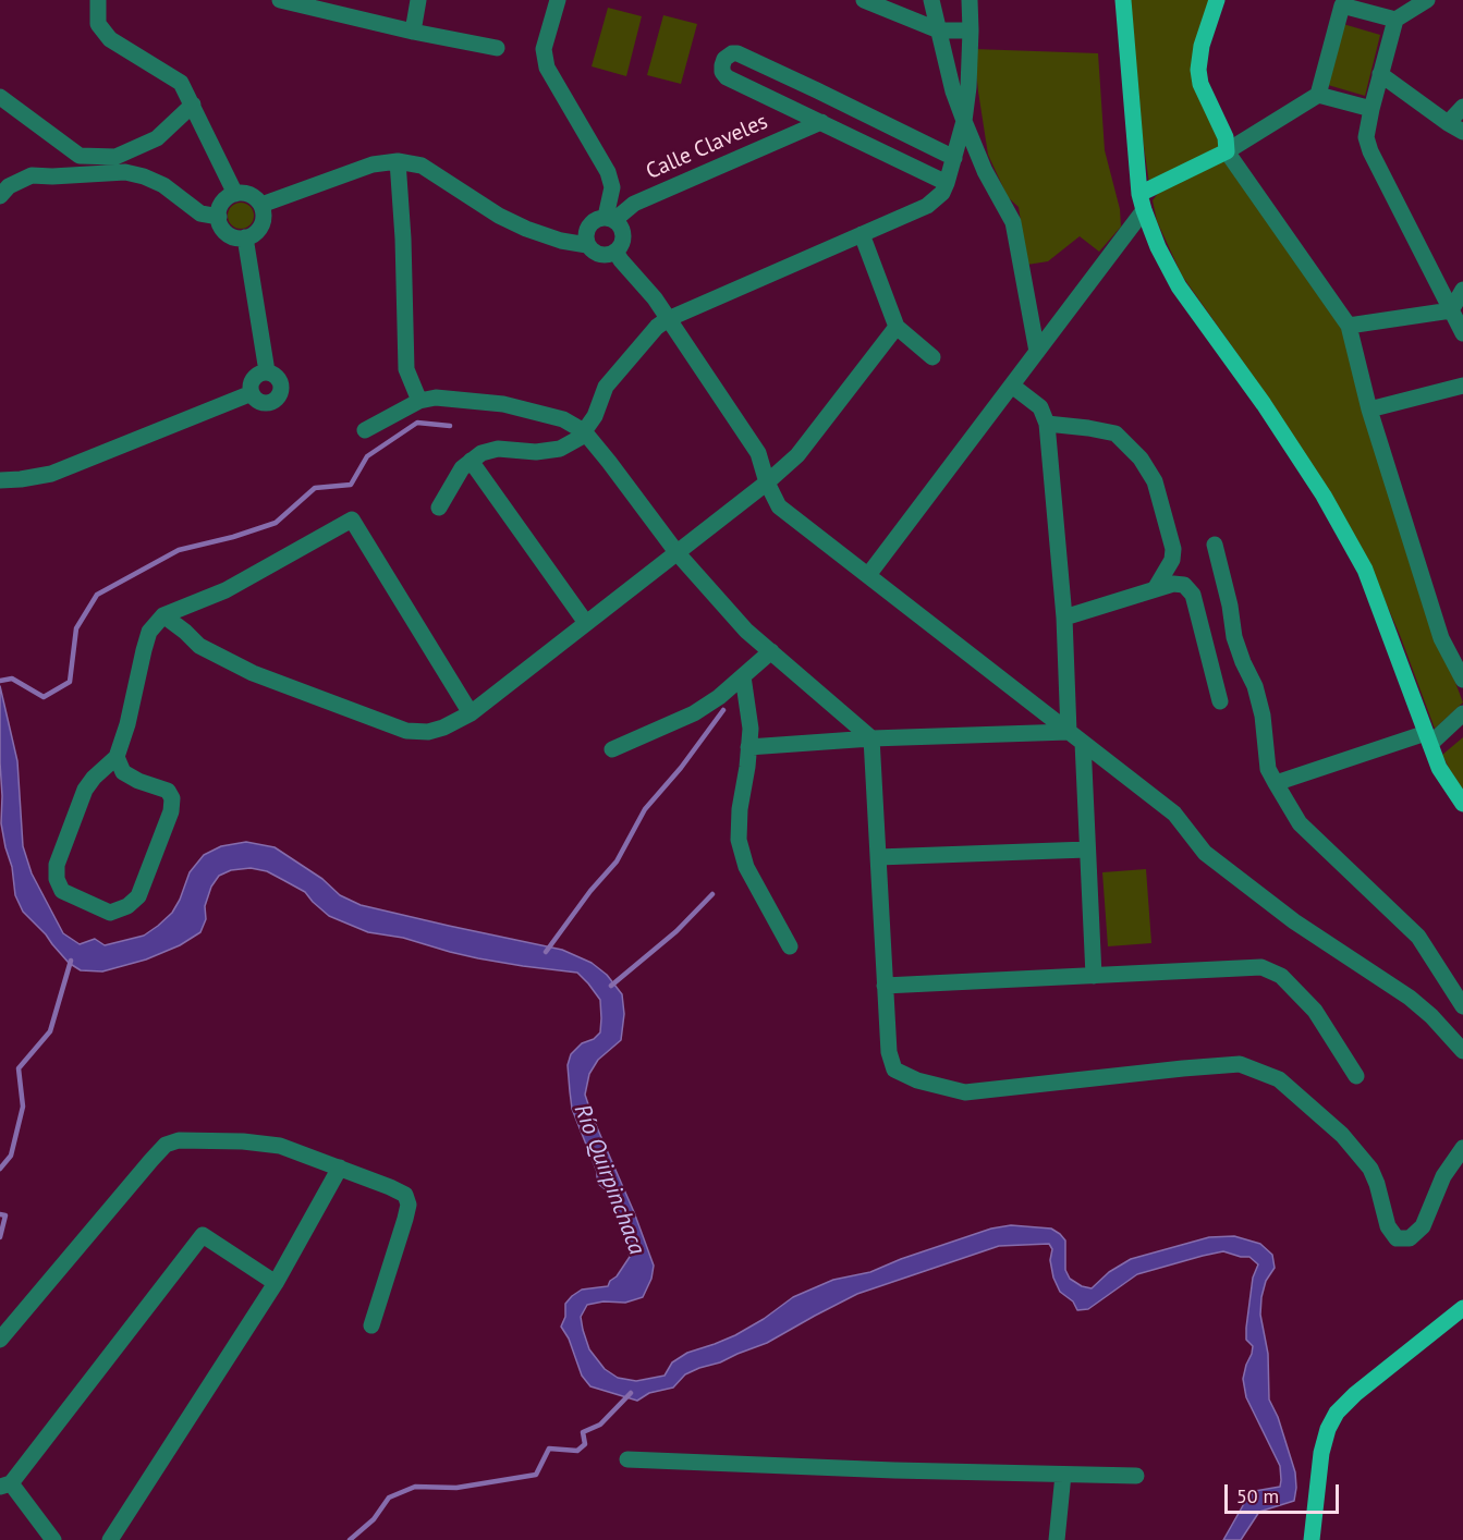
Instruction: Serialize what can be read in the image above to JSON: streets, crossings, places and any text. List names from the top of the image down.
{
  "streets": {
    "street": ["Calle Claveles"]
  },
  "water": ["Río Quirpinchaca"],
  "scale_bar": "50 m"
}
